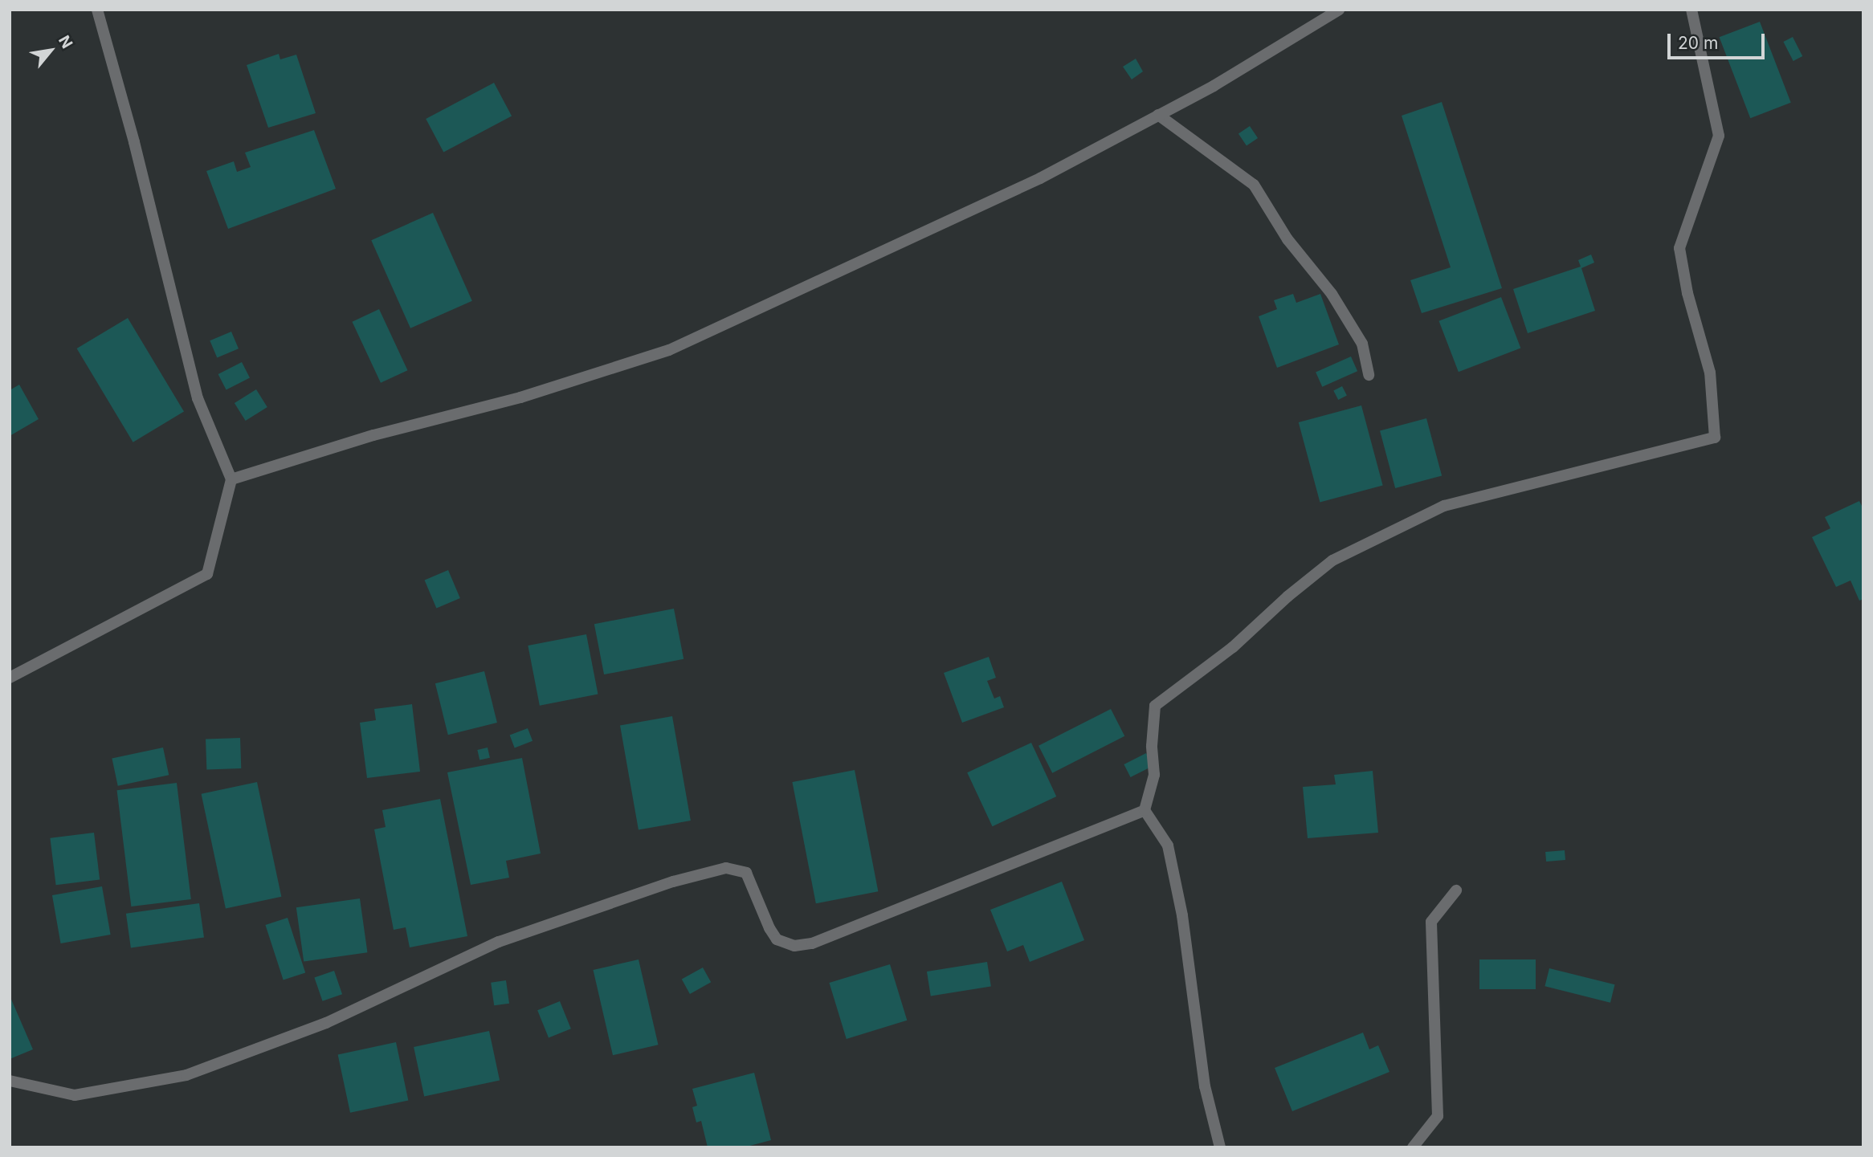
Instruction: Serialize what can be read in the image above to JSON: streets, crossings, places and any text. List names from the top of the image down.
{
  "scale_bar": "20 m",
  "north": "top right"
}
